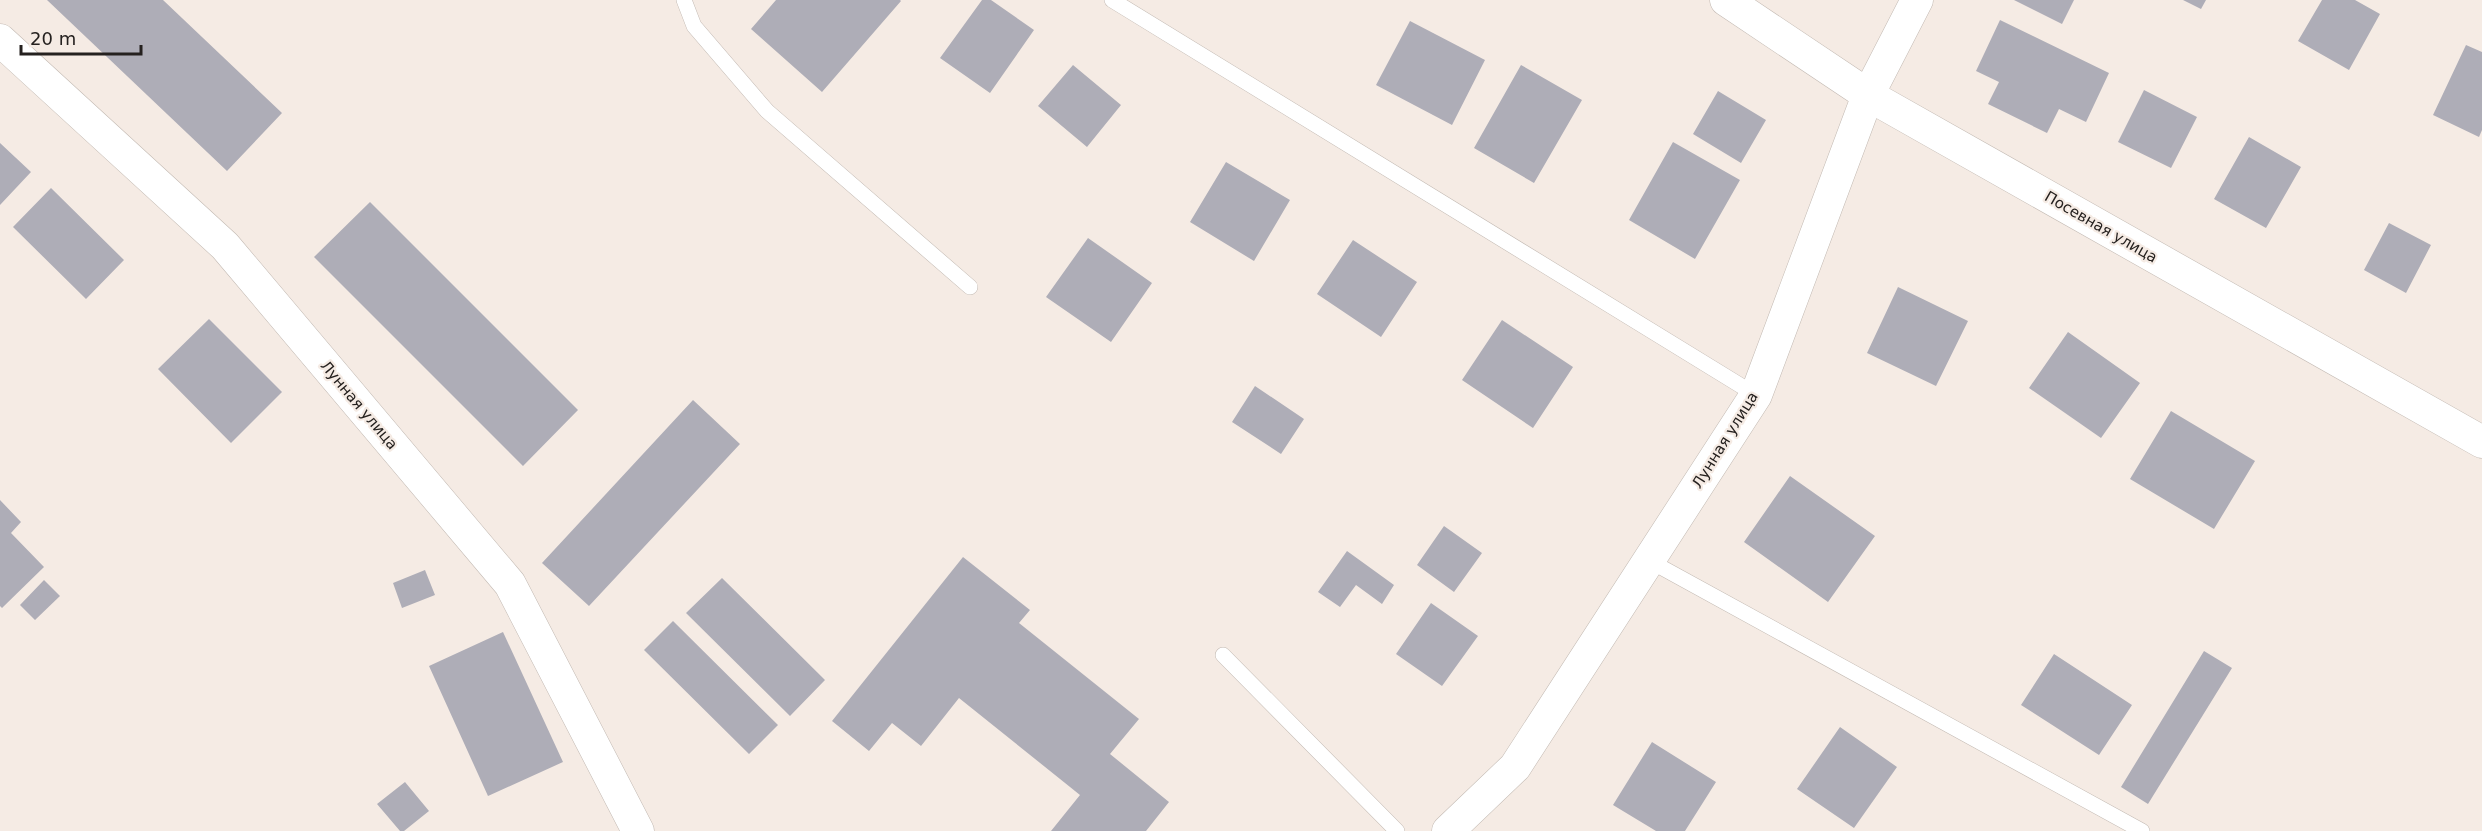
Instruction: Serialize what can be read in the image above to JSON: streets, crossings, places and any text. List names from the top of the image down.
{
  "streets": {
    "street": ["Посевная улица", "Лунная улица"]
  },
  "crossings": [
    ["Посевная улица", "Лунная улица"]
  ],
  "scale_bar": "20 m"
}
